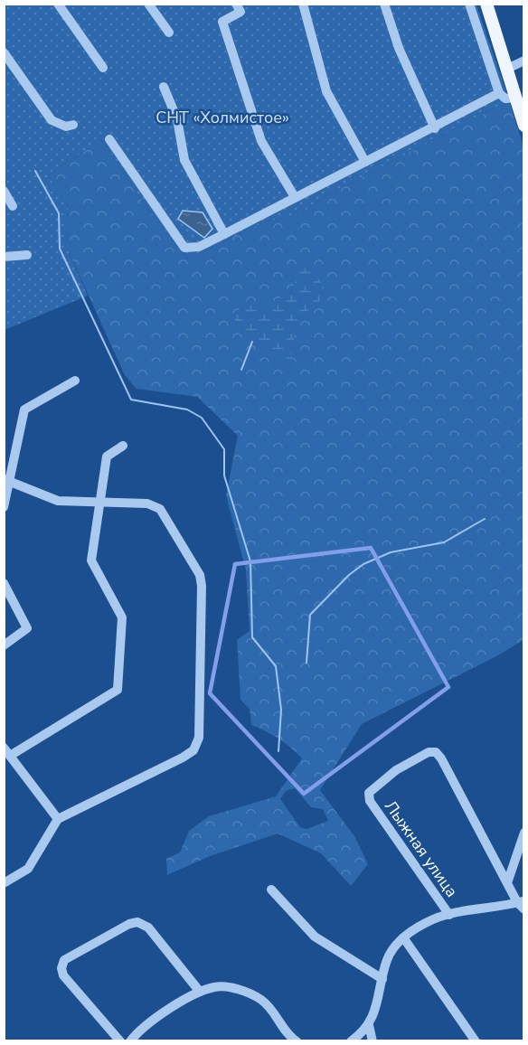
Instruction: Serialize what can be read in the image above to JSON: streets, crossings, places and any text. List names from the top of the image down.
{
  "streets": {
    "street": ["Лыжная улица"]
  },
  "parks": ["СНТ «Холмистое»"]
}
